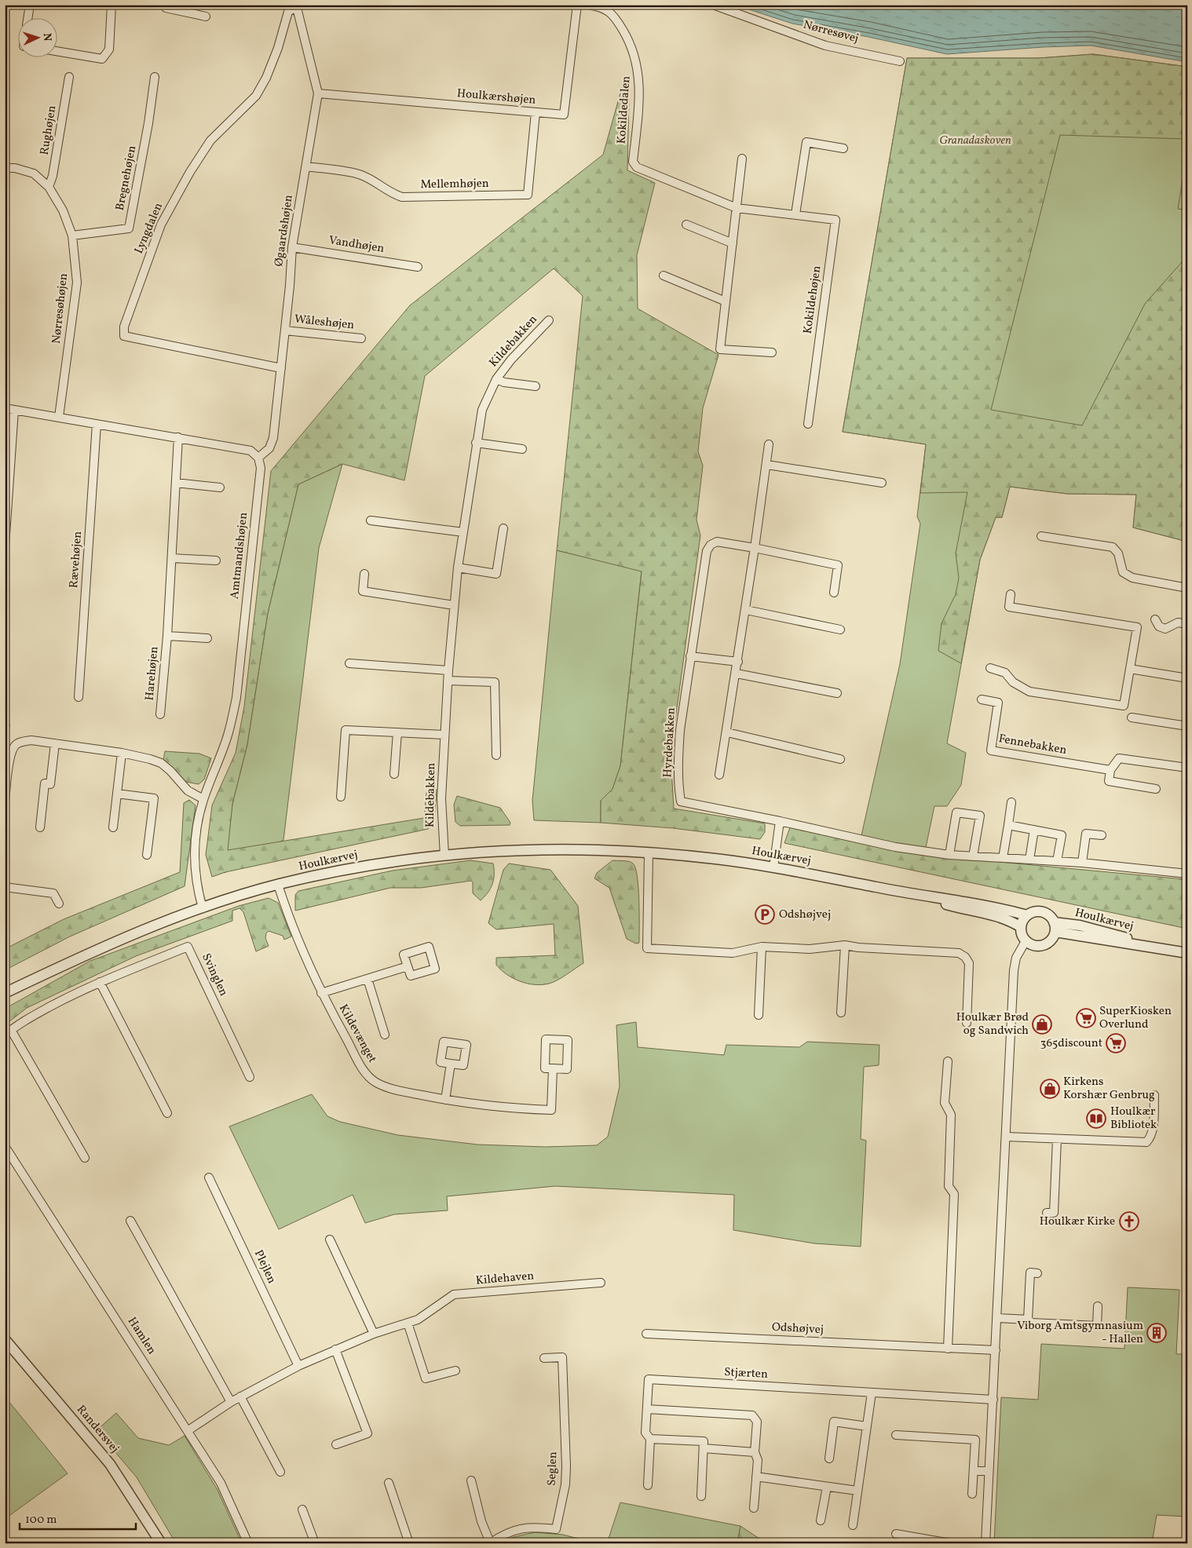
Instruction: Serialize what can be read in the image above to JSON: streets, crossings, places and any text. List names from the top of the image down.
{
  "streets": {
    "street": [
      "Nørresøvej",
      "Houlkærshøjen",
      "Kokildedalen",
      "Rughøjen",
      "Bregnehøjen",
      "Mellemhøjen",
      "Lyngdalen",
      "Øgaardshøjen",
      "Vandhøjen",
      "Kokildehøjen",
      "Nørresøhøjen",
      "Wåleshøjen",
      "Kildebakken",
      "Amtmandshøjen",
      "Rævehøjen",
      "Harehøjen",
      "Hyrdebakken",
      "Fennebakken",
      "Houlkærvej",
      "Svinglen",
      "Kildevænget",
      "Plejlen",
      "Kildehaven",
      "Odshøjvej",
      "Hamlen",
      "Stjærten",
      "Randersvej",
      "Seglen"
    ]
  },
  "crossings": [
    ["Houlkærshøjen", "Mellemhøjen"],
    ["Houlkærshøjen", "Øgaardshøjen"],
    ["Kokildedalen", "Kokildehøjen"],
    ["Rughøjen", "Nørresøhøjen"],
    ["Bregnehøjen", "Nørresøhøjen"],
    ["Mellemhøjen", "Øgaardshøjen"],
    ["Lyngdalen", "Øgaardshøjen"],
    ["Øgaardshøjen", "Vandhøjen"],
    ["Øgaardshøjen", "Wåleshøjen"],
    ["Øgaardshøjen", "Amtmandshøjen"],
    ["Kildebakken", "Houlkærvej"],
    ["Amtmandshøjen", "Houlkærvej"],
    ["Houlkærvej", "Kildevænget"]
  ],
  "parks": ["Granadaskoven"],
  "places": {
    "parking": ["Odshøjvej"],
    "supermarket": ["SuperKiosken Overlund", "365discount"],
    "shop": ["Houlkær Brød og Sandwich", "Kirkens Korshær Genbrug"],
    "library": ["Houlkær Bibliotek"],
    "church": ["Houlkær Kirke"],
    "building": ["Viborg Amtsgymnasium - Hallen"]
  },
  "scale_bar": "100 m",
  "north": "right"
}
